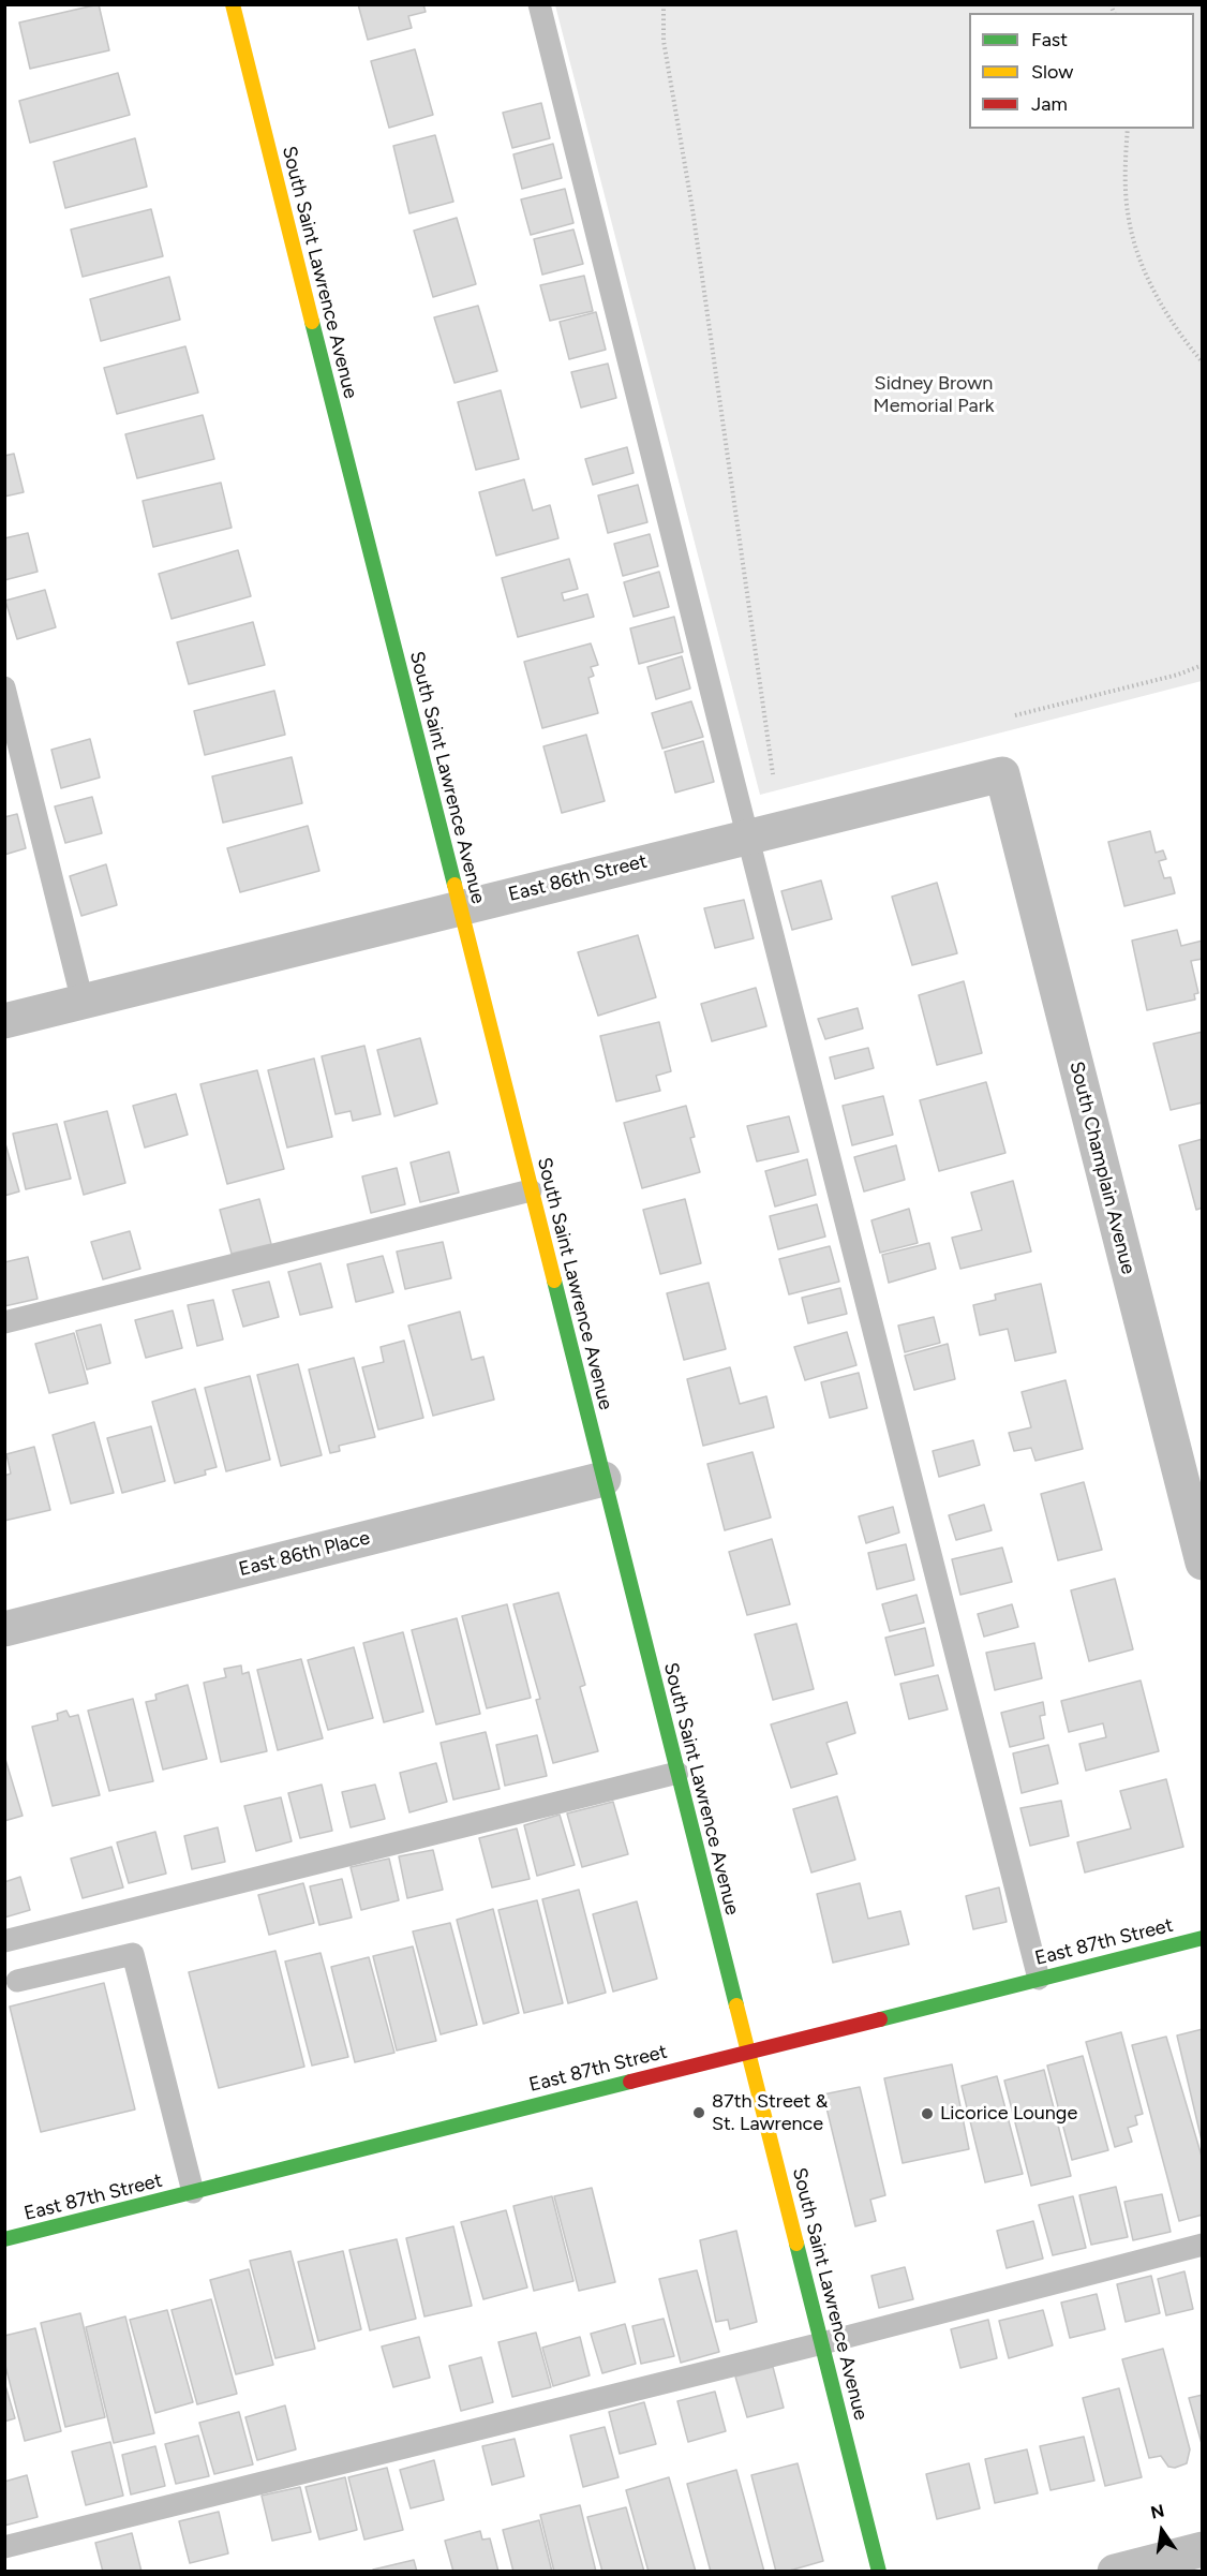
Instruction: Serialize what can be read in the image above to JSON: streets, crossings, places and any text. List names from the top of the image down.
{
  "streets": {
    "street": [
      "South Saint Lawrence Avenue",
      "East 86th Street",
      "South Champlain Avenue",
      "East 86th Place",
      "East 87th Street"
    ]
  },
  "crossings": [
    ["South Saint Lawrence Avenue", "East 86th Street"],
    ["South Saint Lawrence Avenue", "East 86th Place"],
    ["South Saint Lawrence Avenue", "East 87th Street"],
    ["East 86th Street", "South Champlain Avenue"]
  ],
  "parks": ["Sidney Brown Memorial Park"],
  "places": ["87th Street & St. Lawrence", "Licorice Lounge"],
  "legend": ["Fast", "Slow", "Jam"],
  "north": "top"
}
